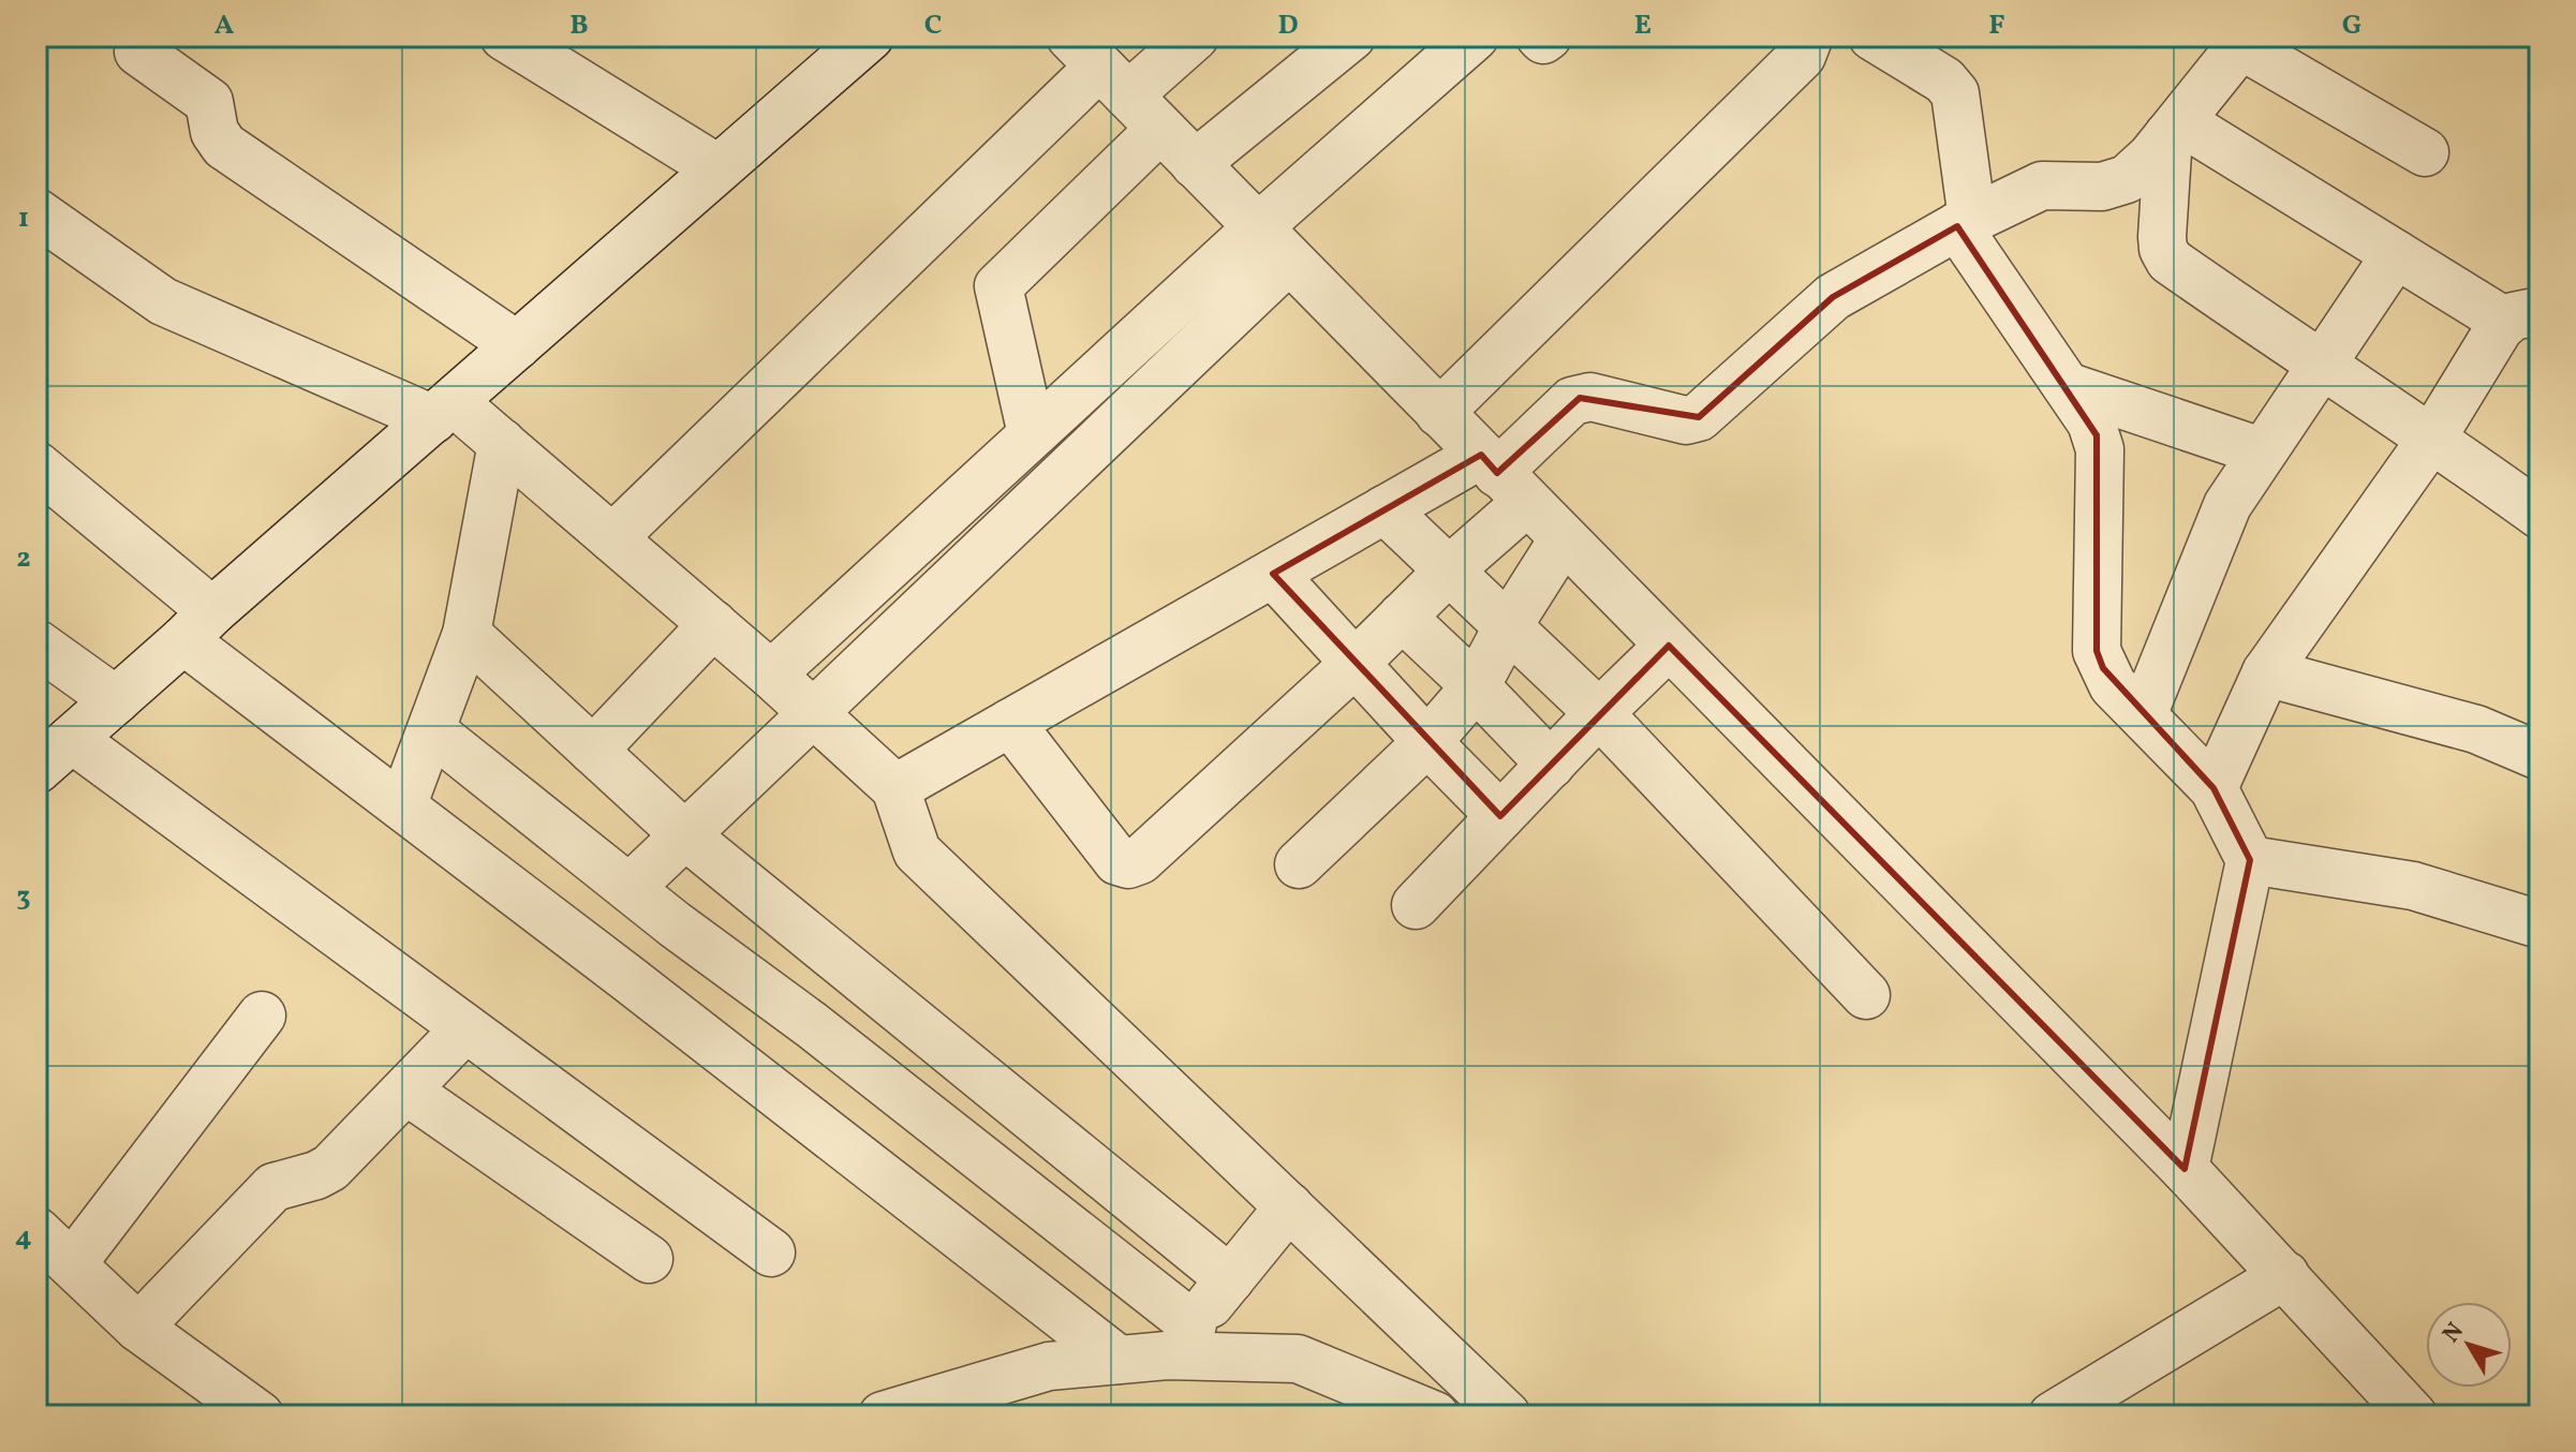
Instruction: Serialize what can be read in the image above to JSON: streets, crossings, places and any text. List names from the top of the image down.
{
  "north": "top left",
  "grid": {
    "columns": [
      "A",
      "B",
      "C",
      "D",
      "E",
      "F",
      "G"
    ],
    "rows": [
      "1",
      "2",
      "3",
      "4"
    ]
  }
}
